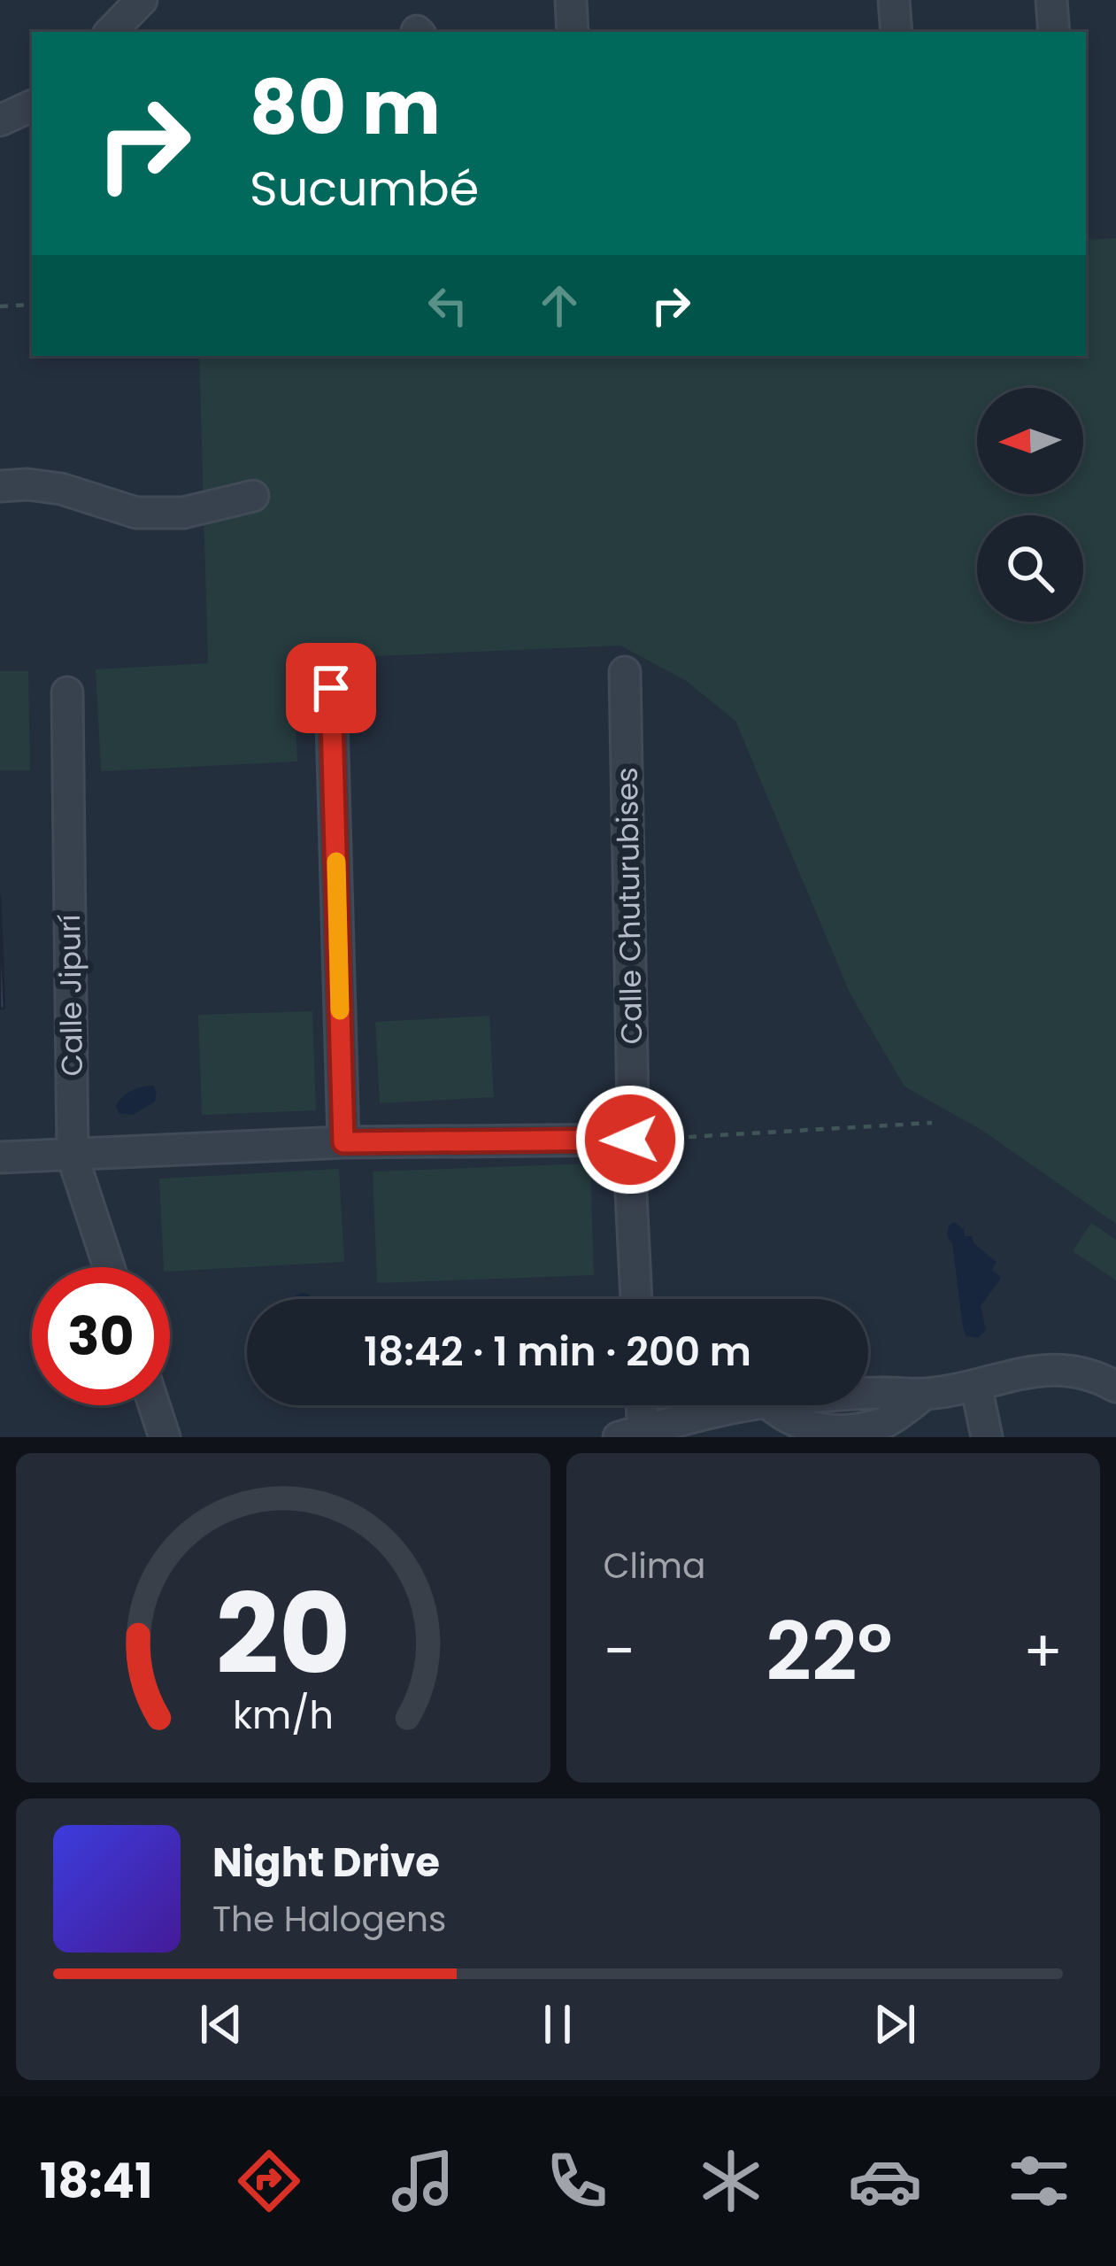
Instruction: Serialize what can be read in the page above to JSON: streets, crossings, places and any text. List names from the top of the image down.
{
  "streets": {
    "street": ["Calle Chuturubises", "Calle Jipurí"]
  },
  "north": "left",
  "page": {
    "turn": ["80 m", "Sucumbé"],
    "limit": "30",
    "trip": "18:42 · 1 min · 200 m",
    "tile": "Clima",
    "heat": ["−", "22°", "+"],
    "song": ["Night Drive", "The Halogens"],
    "tabs": "18:41",
    "gauge": ["20", "km/h"]
  }
}
